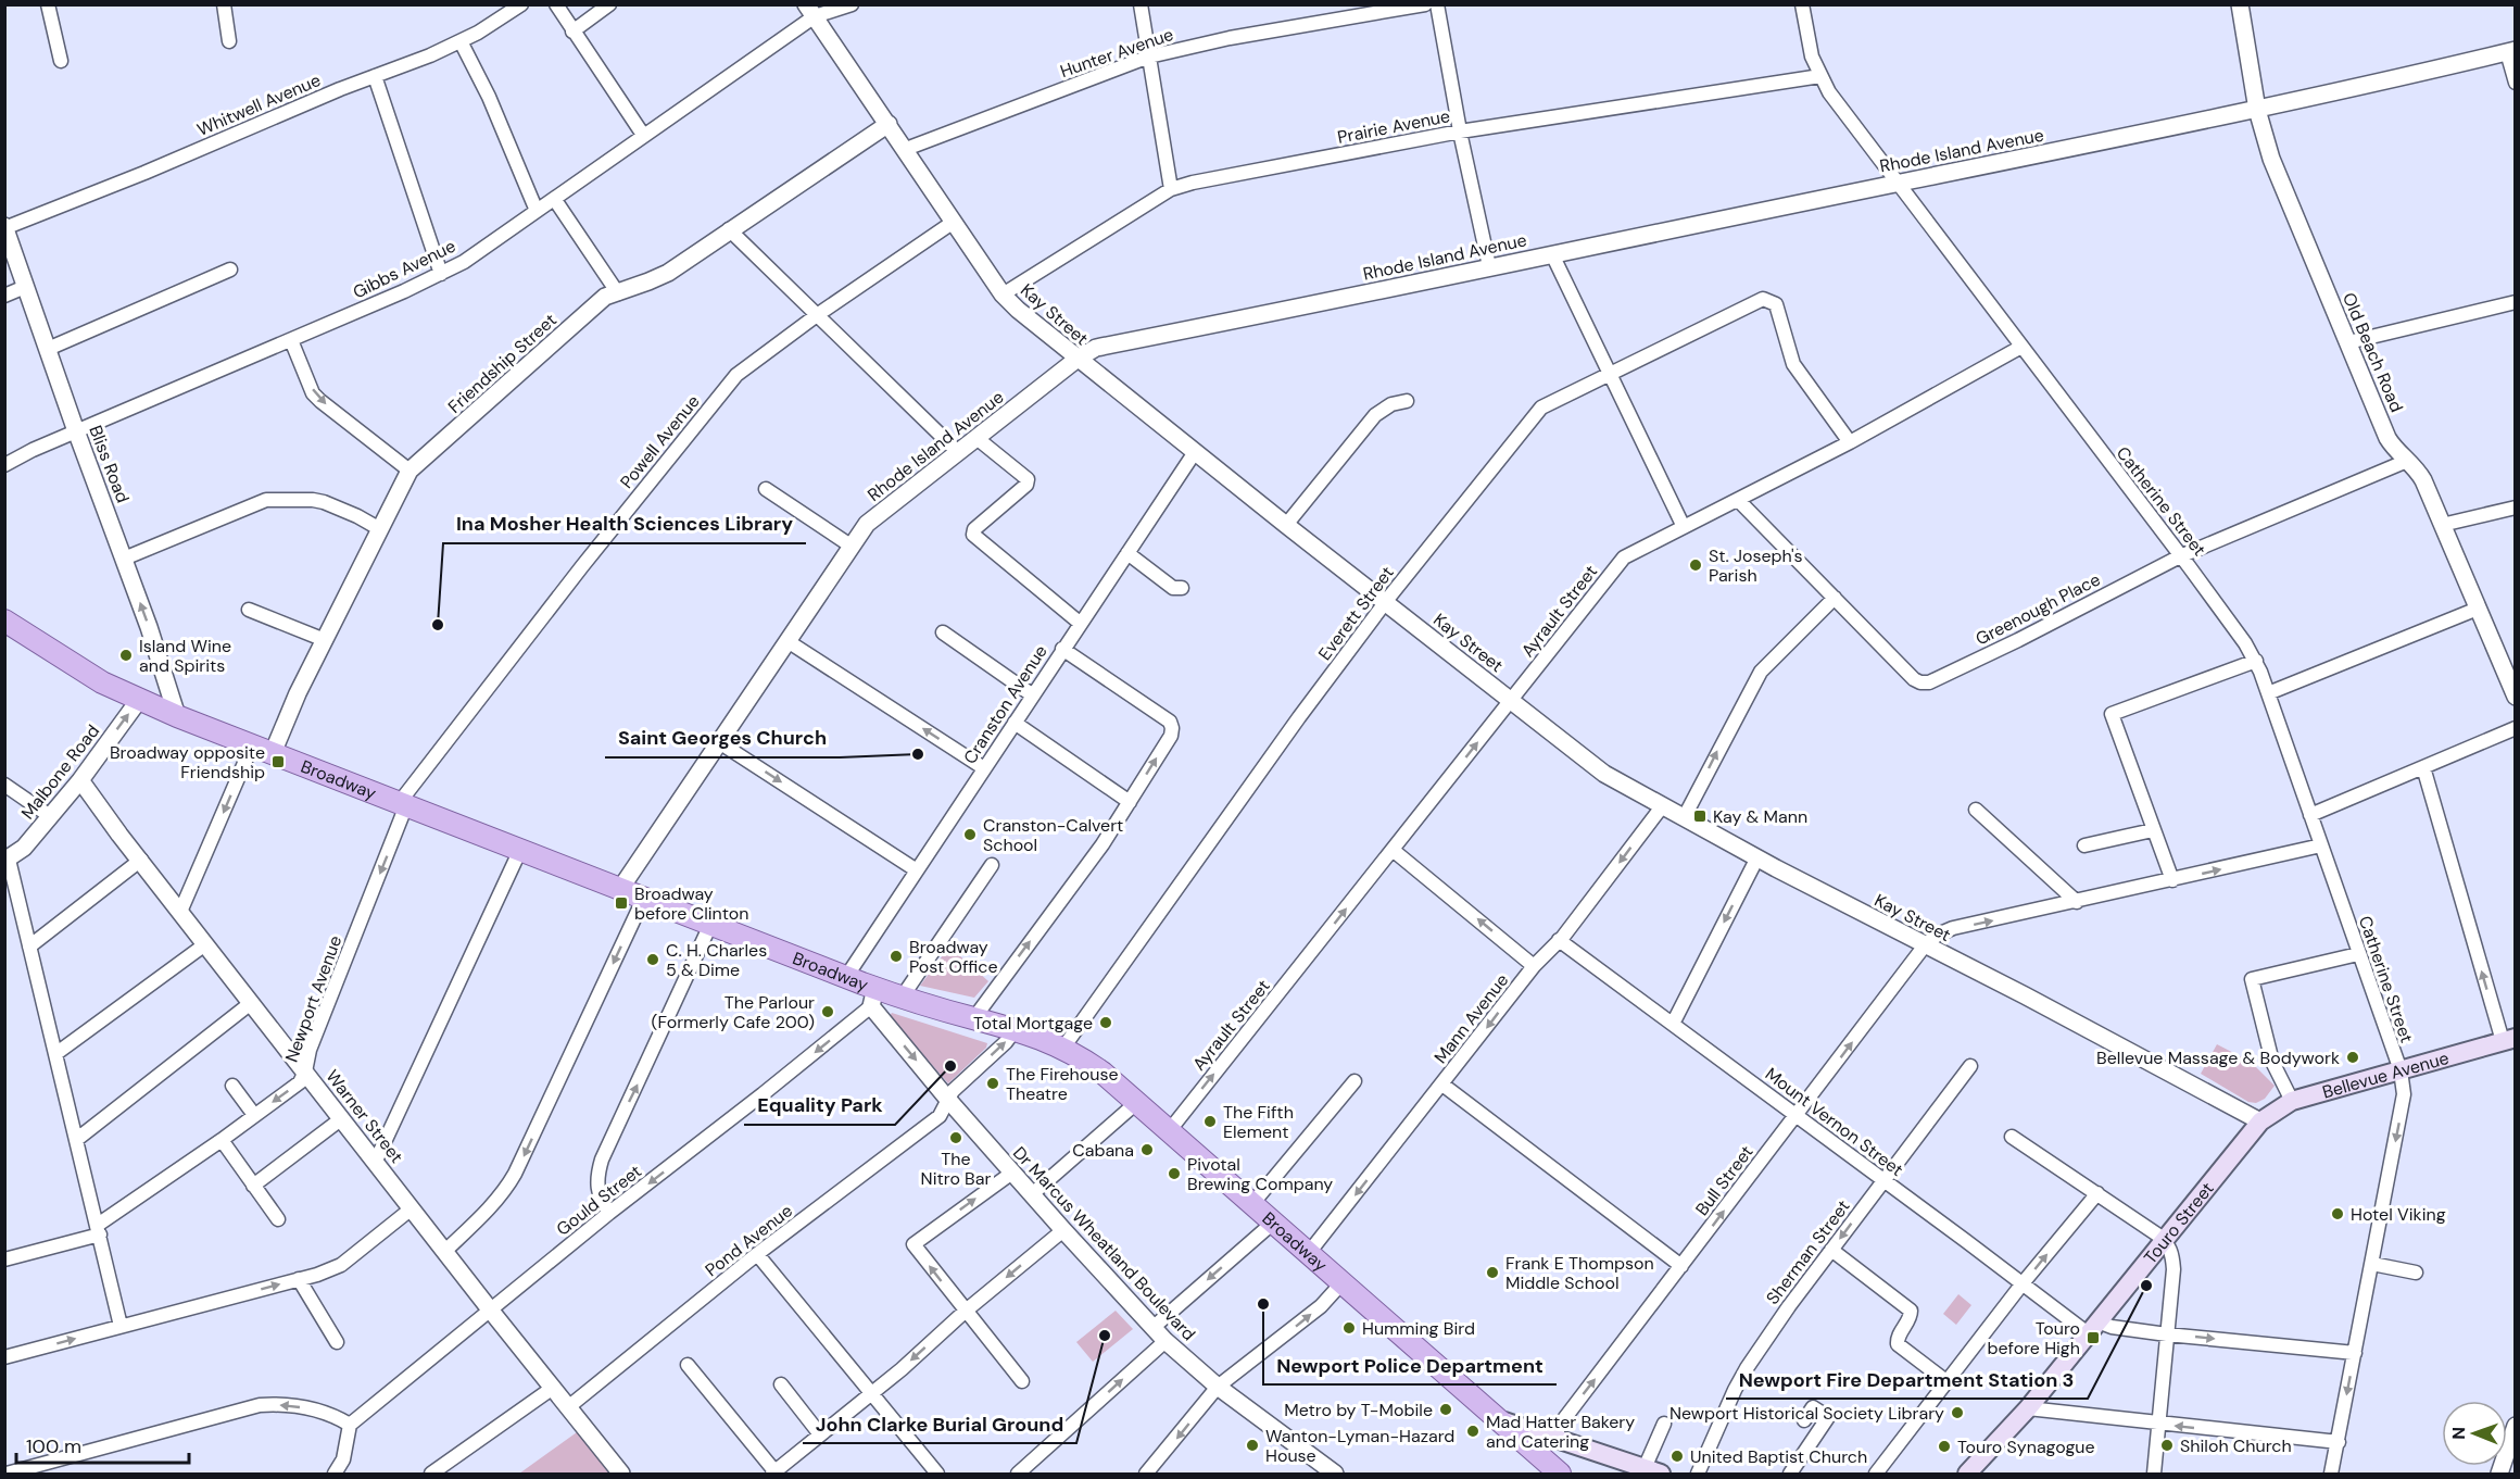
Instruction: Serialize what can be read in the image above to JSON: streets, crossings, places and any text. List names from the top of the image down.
{
  "streets": {
    "main road": ["Broadway", "Bellevue Avenue", "Touro Street"],
    "street": [
      "Hunter Avenue",
      "Whitwell Avenue",
      "Prairie Avenue",
      "Rhode Island Avenue",
      "Gibbs Avenue",
      "Kay Street",
      "Old Beach Road",
      "Friendship Street",
      "Powell Avenue",
      "Bliss Road",
      "Catherine Street",
      "Greenough Place",
      "Ayrault Street",
      "Everett Street",
      "Cranston Avenue",
      "Malbone Road",
      "Newport Avenue",
      "Mann Avenue",
      "Warner Street",
      "Mount Vernon Street",
      "Bull Street",
      "Gould Street",
      "Pond Avenue",
      "Dr Marcus Wheatland Boulevard",
      "Sherman Street"
    ]
  },
  "crossings": [
    ["Hunter Avenue", "Kay Street"],
    ["Whitwell Avenue", "Bliss Road"],
    ["Prairie Avenue", "Kay Street"],
    ["Prairie Avenue", "Catherine Street"],
    ["Rhode Island Avenue", "Kay Street"],
    ["Rhode Island Avenue", "Old Beach Road"],
    ["Rhode Island Avenue", "Catherine Street"],
    ["Rhode Island Avenue", "Broadway"],
    ["Gibbs Avenue", "Kay Street"],
    ["Gibbs Avenue", "Bliss Road"],
    ["Kay Street", "Friendship Street"],
    ["Kay Street", "Powell Avenue"],
    ["Kay Street", "Ayrault Street"],
    ["Kay Street", "Everett Street"],
    ["Kay Street", "Cranston Avenue"],
    ["Kay Street", "Mann Avenue"],
    ["Kay Street", "Bellevue Avenue"],
    ["Kay Street", "Bull Street"],
    ["Kay Street", "Touro Street"],
    ["Old Beach Road", "Greenough Place"],
    ["Friendship Street", "Broadway"],
    ["Powell Avenue", "Broadway"],
    ["Powell Avenue", "Newport Avenue"],
    ["Bliss Road", "Broadway"],
    ["Catherine Street", "Greenough Place"],
    ["Catherine Street", "Ayrault Street"],
    ["Catherine Street", "Bellevue Avenue"],
    ["Greenough Place", "Ayrault Street"],
    ["Ayrault Street", "Everett Street"],
    ["Ayrault Street", "Broadway"],
    ["Everett Street", "Broadway"],
    ["Cranston Avenue", "Broadway"],
    ["Malbone Road", "Broadway"],
    ["Malbone Road", "Warner Street"],
    ["Broadway", "Newport Avenue"],
    ["Broadway", "Mann Avenue"],
    ["Broadway", "Gould Street"],
    ["Broadway", "Pond Avenue"],
    ["Broadway", "Dr Marcus Wheatland Boulevard"],
    ["Newport Avenue", "Warner Street"],
    ["Mann Avenue", "Mount Vernon Street"],
    ["Bellevue Avenue", "Touro Street"],
    ["Warner Street", "Gould Street"],
    ["Warner Street", "Pond Avenue"],
    ["Mount Vernon Street", "Bull Street"],
    ["Mount Vernon Street", "Touro Street"],
    ["Mount Vernon Street", "Sherman Street"],
    ["Gould Street", "Dr Marcus Wheatland Boulevard"],
    ["Pond Avenue", "Dr Marcus Wheatland Boulevard"]
  ],
  "one_way": ["Ayrault Street", "Bull Street", "Gould Street"],
  "places": {
    "other": [
      "St. Joseph's Parish",
      "Ina Mosher Health Sciences Library",
      "Island Wine and Spirits",
      "Saint Georges Church",
      "Cranston-Calvert School",
      "Broadway Post Office",
      "C. H. Charles 5 & Dime",
      "The Parlour (Formerly Cafe 200)",
      "Total Mortgage",
      "Bellevue Massage & Bodywork",
      "Equality Park",
      "The Firehouse Theatre",
      "The Fifth Element",
      "The Nitro Bar",
      "Cabana",
      "Pivotal Brewing Company",
      "Hotel Viking",
      "Frank E Thompson Middle School",
      "Newport Fire Department Station 3",
      "Newport Police Department",
      "Humming Bird",
      "John Clarke Burial Ground",
      "Metro by T-Mobile",
      "Newport Historical Society Library",
      "Mad Hatter Bakery and Catering",
      "Wanton-Lyman-Hazard House",
      "Shiloh Church",
      "Touro Synagogue",
      "United Baptist Church"
    ],
    "transit": [
      "Broadway opposite Friendship",
      "Kay & Mann",
      "Broadway before Clinton",
      "Touro before High"
    ]
  },
  "scale_bar": "100 m",
  "north": "left"
}
